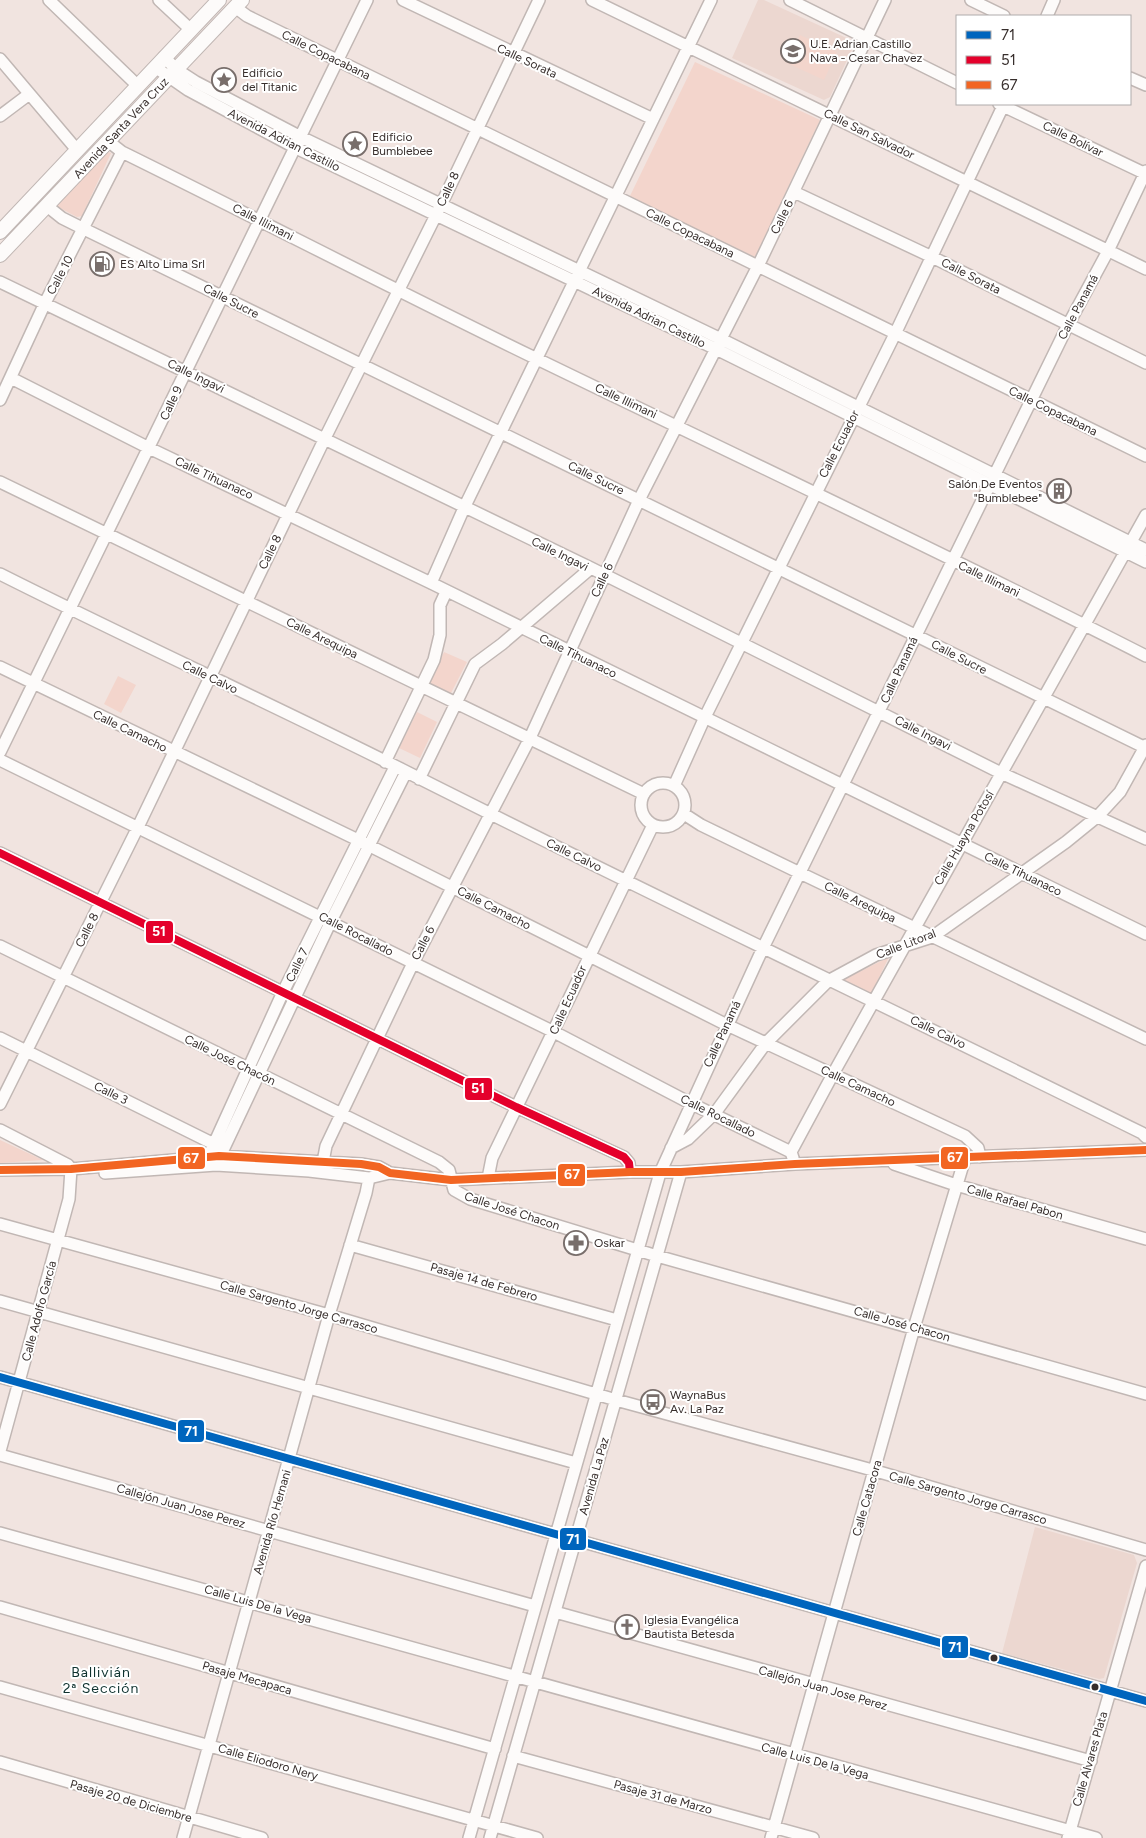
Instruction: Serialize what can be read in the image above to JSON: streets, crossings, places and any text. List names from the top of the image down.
{
  "streets": {
    "main road": ["Avenida Santa Vera Cruz"],
    "street": [
      "Calle Copacabana",
      "Calle Sorata",
      "Calle San Salvador",
      "Calle Bolívar",
      "Avenida Adrian Castillo",
      "Calle 8",
      "Calle 6",
      "Calle Illimani",
      "Calle 10",
      "Calle Sucre",
      "Calle Panamá",
      "Calle Ingavi",
      "Calle 9",
      "Calle Ecuador",
      "Calle Tihuanaco",
      "Calle Arequipa",
      "Calle Calvo",
      "Calle Camacho",
      "Calle Huayna Potosí",
      "Calle Rocallado",
      "Calle Litoral",
      "Calle 7",
      "Calle José Chacón",
      "Calle 3",
      "Calle Rafael Pabon",
      "Calle José Chacon",
      "Pasaje 14 de Febrero",
      "Calle Sargento Jorge Carrasco",
      "Calle Adolfo García",
      "Avenida La Paz",
      "Calle Catacora",
      "Callejón Juan Jose Perez",
      "Avenida Río Hernani",
      "Calle Luis De la Vega",
      "Pasaje Mecapaca",
      "Calle Alvares Plata",
      "Calle Eliodoro Nery",
      "Pasaje 31 de Marzo",
      "Pasaje 20 de Diciembre"
    ]
  },
  "crossings": [
    ["Calle Copacabana", "Avenida Santa Vera Cruz"],
    ["Calle Copacabana", "Calle 8"],
    ["Calle Copacabana", "Calle 6"],
    ["Calle Copacabana", "Calle Panamá"],
    ["Calle Copacabana", "Calle 9"],
    ["Calle Copacabana", "Calle Ecuador"],
    ["Calle Sorata", "Calle 8"],
    ["Calle Sorata", "Calle 6"],
    ["Calle Sorata", "Calle Panamá"],
    ["Calle Sorata", "Calle Ecuador"],
    ["Avenida Santa Vera Cruz", "Avenida Adrian Castillo"],
    ["Avenida Santa Vera Cruz", "Calle Illimani"],
    ["Avenida Santa Vera Cruz", "Calle Sucre"],
    ["Calle San Salvador", "Calle 6"],
    ["Calle San Salvador", "Calle Panamá"],
    ["Calle San Salvador", "Calle Ecuador"],
    ["Calle Bolívar", "Calle Panamá"],
    ["Avenida Adrian Castillo", "Calle 8"],
    ["Avenida Adrian Castillo", "Calle 6"],
    ["Avenida Adrian Castillo", "Calle Panamá"],
    ["Avenida Adrian Castillo", "Calle 9"],
    ["Avenida Adrian Castillo", "Calle Ecuador"],
    ["Avenida Adrian Castillo", "Calle Huayna Potosí"],
    ["Calle 8", "Calle Illimani"],
    ["Calle 8", "Calle Sucre"],
    ["Calle 8", "Calle Ingavi"],
    ["Calle 8", "Calle Tihuanaco"],
    ["Calle 8", "Calle Arequipa"],
    ["Calle 8", "Calle Calvo"],
    ["Calle 8", "Calle Camacho"],
    ["Calle 8", "Calle Rocallado"],
    ["Calle 8", "Calle José Chacón"],
    ["Calle 8", "Calle 3"],
    ["Calle 6", "Calle Illimani"],
    ["Calle 6", "Calle Sucre"],
    ["Calle 6", "Calle Ingavi"],
    ["Calle 6", "Calle Tihuanaco"],
    ["Calle 6", "Calle Arequipa"],
    ["Calle 6", "Calle Calvo"],
    ["Calle 6", "Calle Camacho"],
    ["Calle 6", "Calle Rocallado"],
    ["Calle 6", "Calle José Chacón"],
    ["Calle Illimani", "Calle 10"],
    ["Calle Illimani", "Calle Panamá"],
    ["Calle Illimani", "Calle 9"],
    ["Calle Illimani", "Calle Ecuador"],
    ["Calle Illimani", "Calle Huayna Potosí"],
    ["Calle 10", "Calle Sucre"],
    ["Calle 10", "Calle Ingavi"],
    ["Calle 10", "Calle Tihuanaco"],
    ["Calle Sucre", "Calle Panamá"],
    ["Calle Sucre", "Calle 9"],
    ["Calle Sucre", "Calle Ecuador"],
    ["Calle Sucre", "Calle Huayna Potosí"],
    ["Calle Sucre", "Calle Litoral"],
    ["Calle Panamá", "Calle Ingavi"],
    ["Calle Panamá", "Calle Tihuanaco"],
    ["Calle Panamá", "Calle Arequipa"],
    ["Calle Panamá", "Calle Calvo"],
    ["Calle Panamá", "Calle Camacho"],
    ["Calle Panamá", "Calle Rocallado"],
    ["Calle Panamá", "Calle Litoral"],
    ["Calle Panamá", "Avenida La Paz"],
    ["Calle Ingavi", "Calle 9"],
    ["Calle Ingavi", "Calle Ecuador"],
    ["Calle Ingavi", "Calle Huayna Potosí"],
    ["Calle Ingavi", "Calle Litoral"],
    ["Calle 9", "Calle Tihuanaco"],
    ["Calle 9", "Calle Arequipa"],
    ["Calle 9", "Calle Calvo"],
    ["Calle 9", "Calle Camacho"],
    ["Calle Ecuador", "Calle Tihuanaco"],
    ["Calle Ecuador", "Calle Arequipa"],
    ["Calle Ecuador", "Calle Calvo"],
    ["Calle Ecuador", "Calle Camacho"],
    ["Calle Ecuador", "Calle Rocallado"],
    ["Calle Tihuanaco", "Calle Huayna Potosí"],
    ["Calle Tihuanaco", "Calle Litoral"],
    ["Calle Tihuanaco", "Calle 7"],
    ["Calle Arequipa", "Calle Huayna Potosí"],
    ["Calle Arequipa", "Calle Litoral"],
    ["Calle Arequipa", "Calle 7"],
    ["Calle Calvo", "Calle Huayna Potosí"],
    ["Calle Calvo", "Calle Litoral"],
    ["Calle Calvo", "Calle 7"],
    ["Calle Camacho", "Calle Huayna Potosí"],
    ["Calle Camacho", "Calle Litoral"],
    ["Calle Camacho", "Calle 7"],
    ["Calle Huayna Potosí", "Calle Rocallado"],
    ["Calle Huayna Potosí", "Calle Litoral"],
    ["Calle Rocallado", "Calle Litoral"],
    ["Calle Rocallado", "Calle 7"],
    ["Calle 7", "Calle José Chacón"],
    ["Calle 7", "Calle 3"],
    ["Calle José Chacón", "Calle José Chacon"],
    ["Calle Rafael Pabon", "Calle Catacora"],
    ["Calle José Chacon", "Avenida La Paz"],
    ["Calle José Chacon", "Calle Catacora"],
    ["Pasaje 14 de Febrero", "Avenida La Paz"],
    ["Pasaje 14 de Febrero", "Avenida Río Hernani"],
    ["Calle Sargento Jorge Carrasco", "Calle Adolfo García"],
    ["Calle Sargento Jorge Carrasco", "Avenida La Paz"],
    ["Calle Sargento Jorge Carrasco", "Calle Catacora"],
    ["Calle Sargento Jorge Carrasco", "Avenida Río Hernani"],
    ["Calle Adolfo García", "Callejón Juan Jose Perez"],
    ["Avenida La Paz", "Callejón Juan Jose Perez"],
    ["Avenida La Paz", "Calle Luis De la Vega"],
    ["Avenida La Paz", "Pasaje Mecapaca"],
    ["Avenida La Paz", "Calle Eliodoro Nery"],
    ["Avenida La Paz", "Pasaje 31 de Marzo"],
    ["Calle Catacora", "Callejón Juan Jose Perez"],
    ["Calle Catacora", "Calle Luis De la Vega"],
    ["Calle Catacora", "Pasaje 31 de Marzo"],
    ["Callejón Juan Jose Perez", "Avenida Río Hernani"],
    ["Callejón Juan Jose Perez", "Calle Alvares Plata"],
    ["Avenida Río Hernani", "Calle Luis De la Vega"],
    ["Avenida Río Hernani", "Pasaje Mecapaca"],
    ["Avenida Río Hernani", "Calle Eliodoro Nery"],
    ["Avenida Río Hernani", "Pasaje 20 de Diciembre"],
    ["Calle Luis De la Vega", "Calle Alvares Plata"]
  ],
  "districts": ["Ballivián 2ª Sección"],
  "places": {
    "school or university": ["U.E. Adrian Castillo Nava - Cesar Chavez"],
    "place": ["Edificio del Titanic", "Edificio Bumblebee"],
    "fuel station": ["ES Alto Lima Srl"],
    "building": ["Salón De Eventos \"Bumblebee\""],
    "pharmacy": ["Oskar"],
    "bus stop": ["WaynaBus Av. La Paz"],
    "church": ["Iglesia Evangélica Bautista Betesda"]
  },
  "lines": ["transit line 51", "transit line 67", "transit line 71"],
  "legend": ["71", "51", "67"]
}
